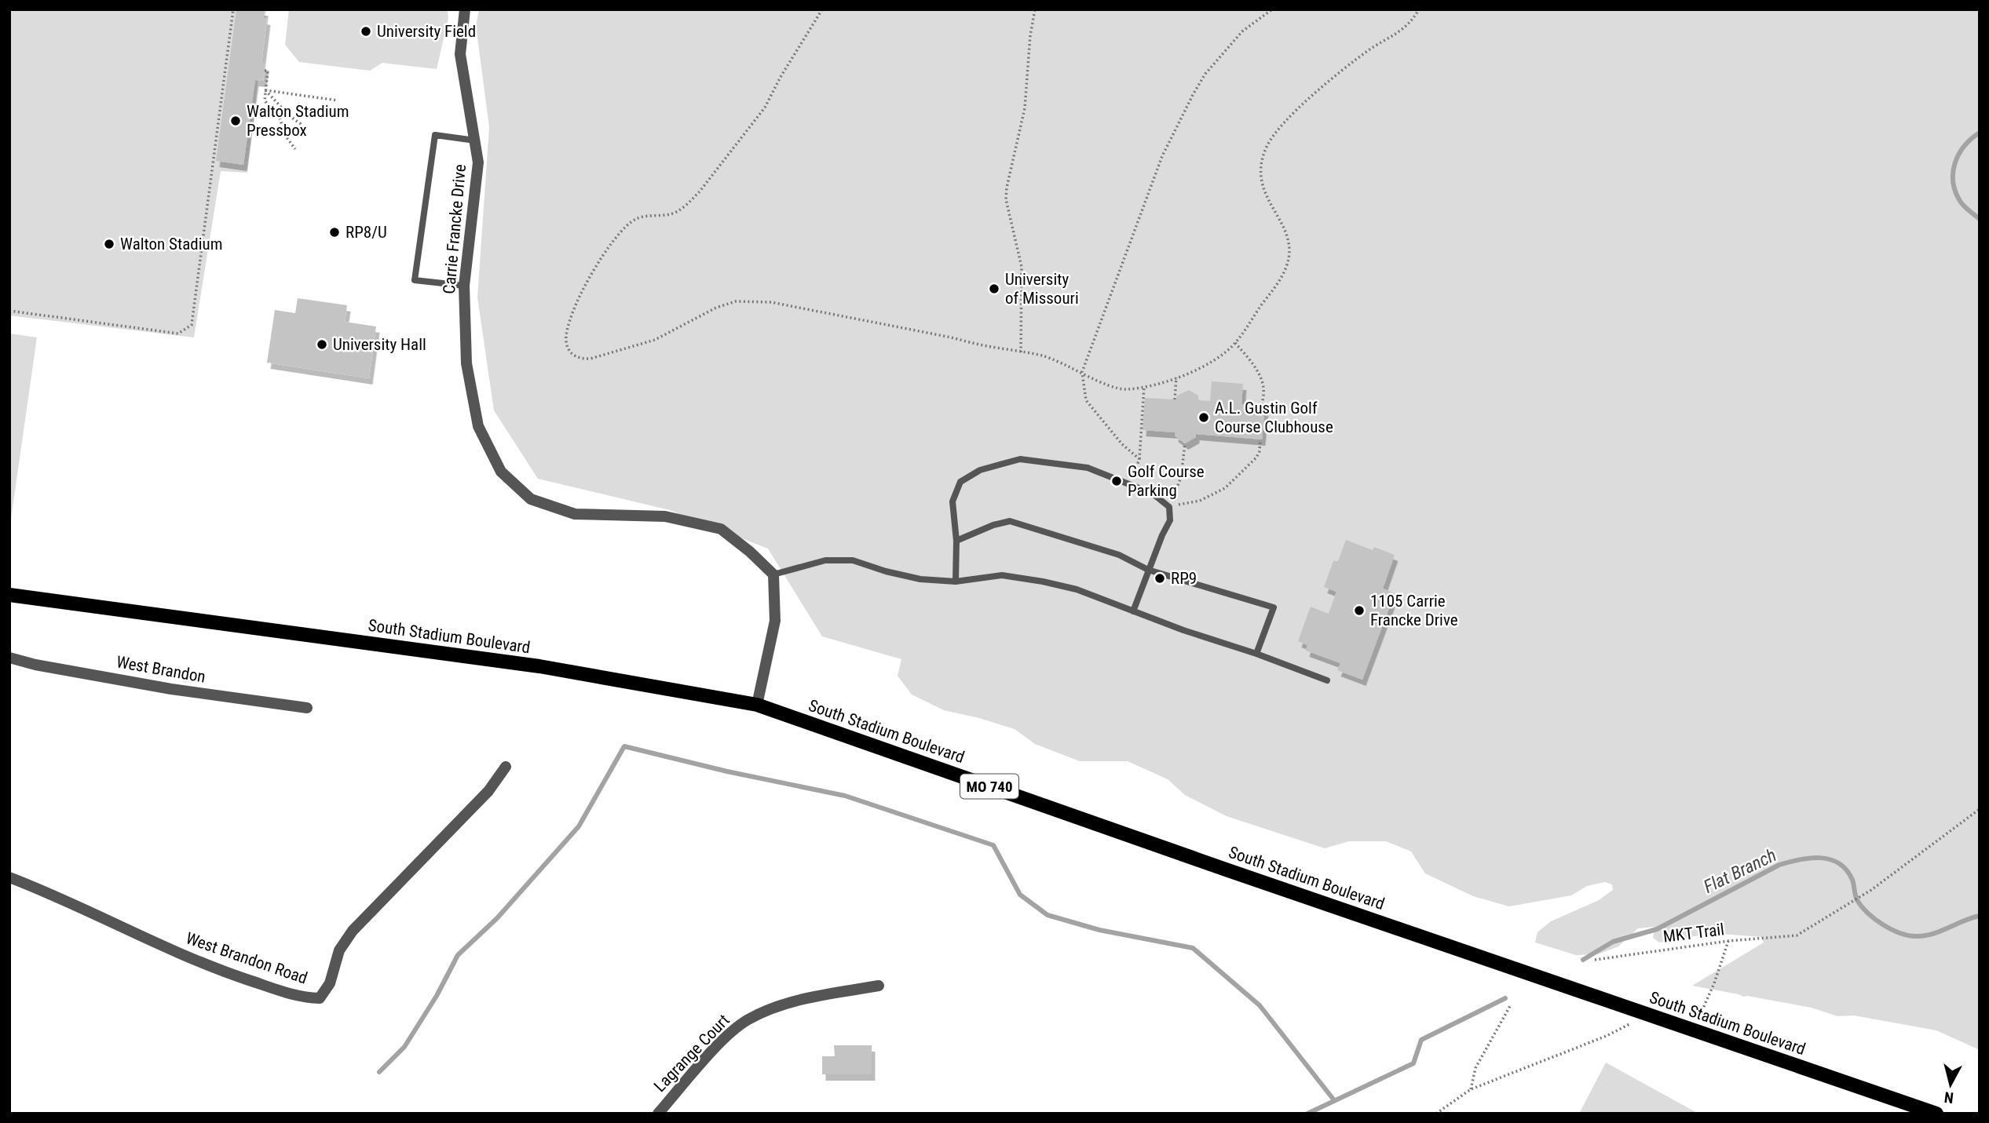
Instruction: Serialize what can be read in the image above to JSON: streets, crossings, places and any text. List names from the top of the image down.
{
  "streets": {
    "main road": ["South Stadium Boulevard", "MO 740"],
    "street": [
      "Carrie Francke Drive",
      "West Brandon",
      "West Brandon Road",
      "Lagrange Court"
    ],
    "path": ["MKT Trail"]
  },
  "water": ["Flat Branch"],
  "places": [
    "University Field",
    "Walton Stadium Pressbox",
    "RP8/U",
    "Walton Stadium",
    "University of Missouri",
    "University Hall",
    "A.L. Gustin Golf Course Clubhouse",
    "Golf Course Parking",
    "RP9",
    "1105 Carrie Francke Drive"
  ],
  "north": "bottom"
}
